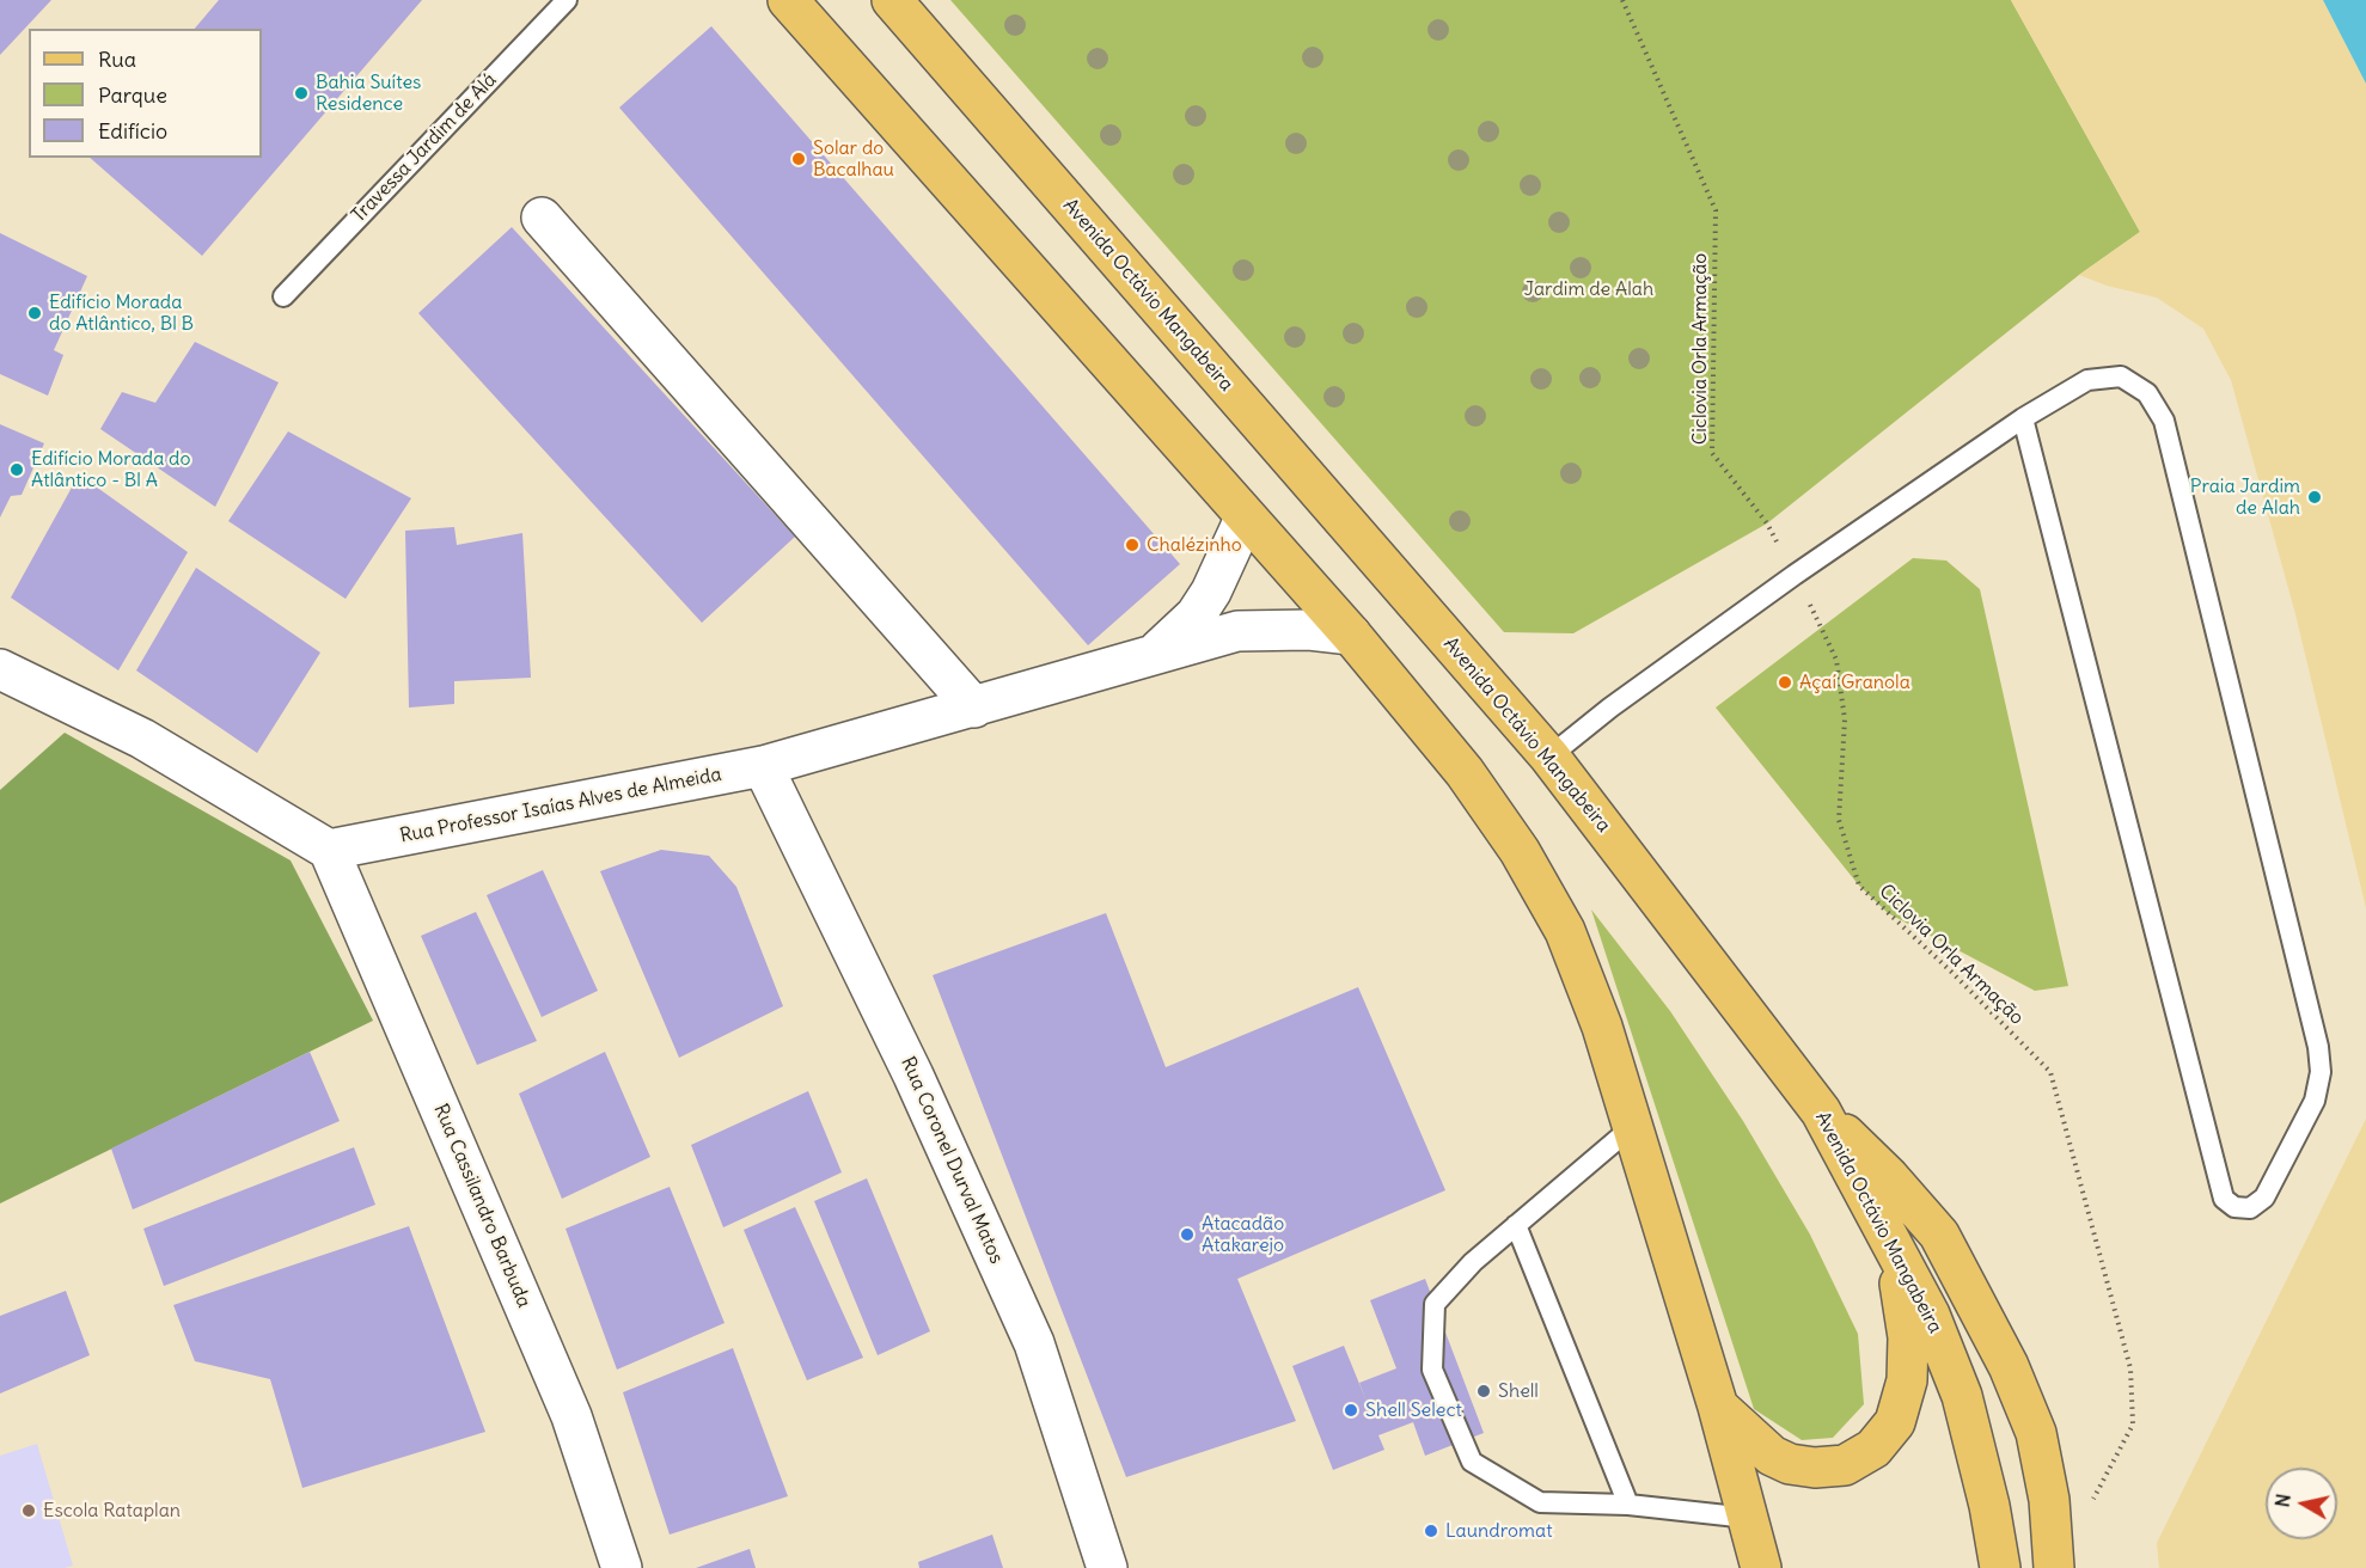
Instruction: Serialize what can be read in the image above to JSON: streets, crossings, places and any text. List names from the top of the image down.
{
  "streets": {
    "main road": ["Avenida Octávio Mangabeira"],
    "street": ["Rua Professor Isaías Alves de Almeida", "Rua Coronel Durval Matos", "Rua Cassilandro Barbuda"],
    "lane": ["Travessa Jardim de Alá"],
    "path": ["Ciclovia Orla Armação"]
  },
  "crossings": [
    ["Rua Professor Isaías Alves de Almeida", "Rua Coronel Durval Matos"],
    ["Rua Professor Isaías Alves de Almeida", "Rua Cassilandro Barbuda"]
  ],
  "parks": ["Jardim de Alah"],
  "places": [
    "Bahia Suítes Residence",
    "Solar do Bacalhau",
    "Edifício Morada do Atlântico, Bl B",
    "Edifício Morada do Atlântico - Bl A",
    "Praia Jardim de Alah",
    "Chalézinho",
    "Açaí Granola",
    "Atacadão Atakarejo",
    "Shell",
    "Shell Select",
    "Escola Rataplan",
    "Laundromat"
  ],
  "legend": ["Rua", "Parque", "Edifício"],
  "north": "left"
}
